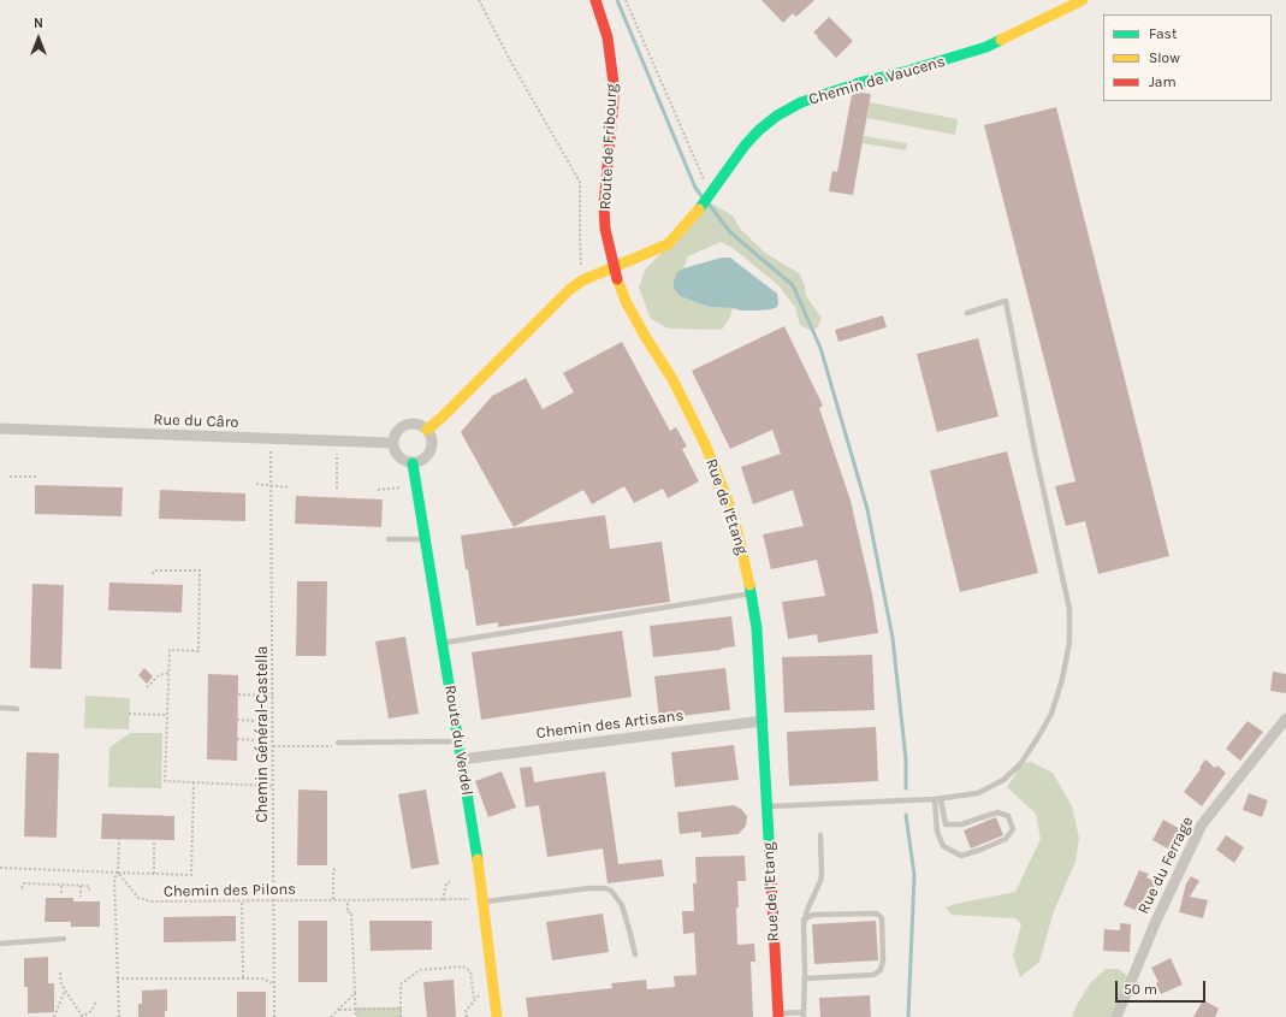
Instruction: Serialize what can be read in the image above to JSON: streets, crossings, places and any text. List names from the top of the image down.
{
  "streets": {
    "street": [
      "Chemin de Vaucens",
      "Route de Fribourg",
      "Rue du Câro",
      "Rue de l'Etang",
      "Chemin des Artisans",
      "Route du Verdel",
      "Rue du Ferrage"
    ],
    "path": ["Chemin Général-Castella", "Chemin des Pilons"]
  },
  "crossings": [
    ["Chemin de Vaucens", "Route de Fribourg"],
    ["Chemin de Vaucens", "Rue de l'Etang"],
    ["Route de Fribourg", "Rue de l'Etang"],
    ["Rue du Câro", "Route du Verdel"],
    ["Rue de l'Etang", "Chemin des Artisans"],
    ["Chemin des Artisans", "Route du Verdel"],
    ["Chemin Général-Castella", "Chemin des Pilons"],
    ["Route du Verdel", "Chemin des Pilons"]
  ],
  "legend": ["Fast", "Slow", "Jam"],
  "scale_bar": "50 m",
  "north": "top"
}
